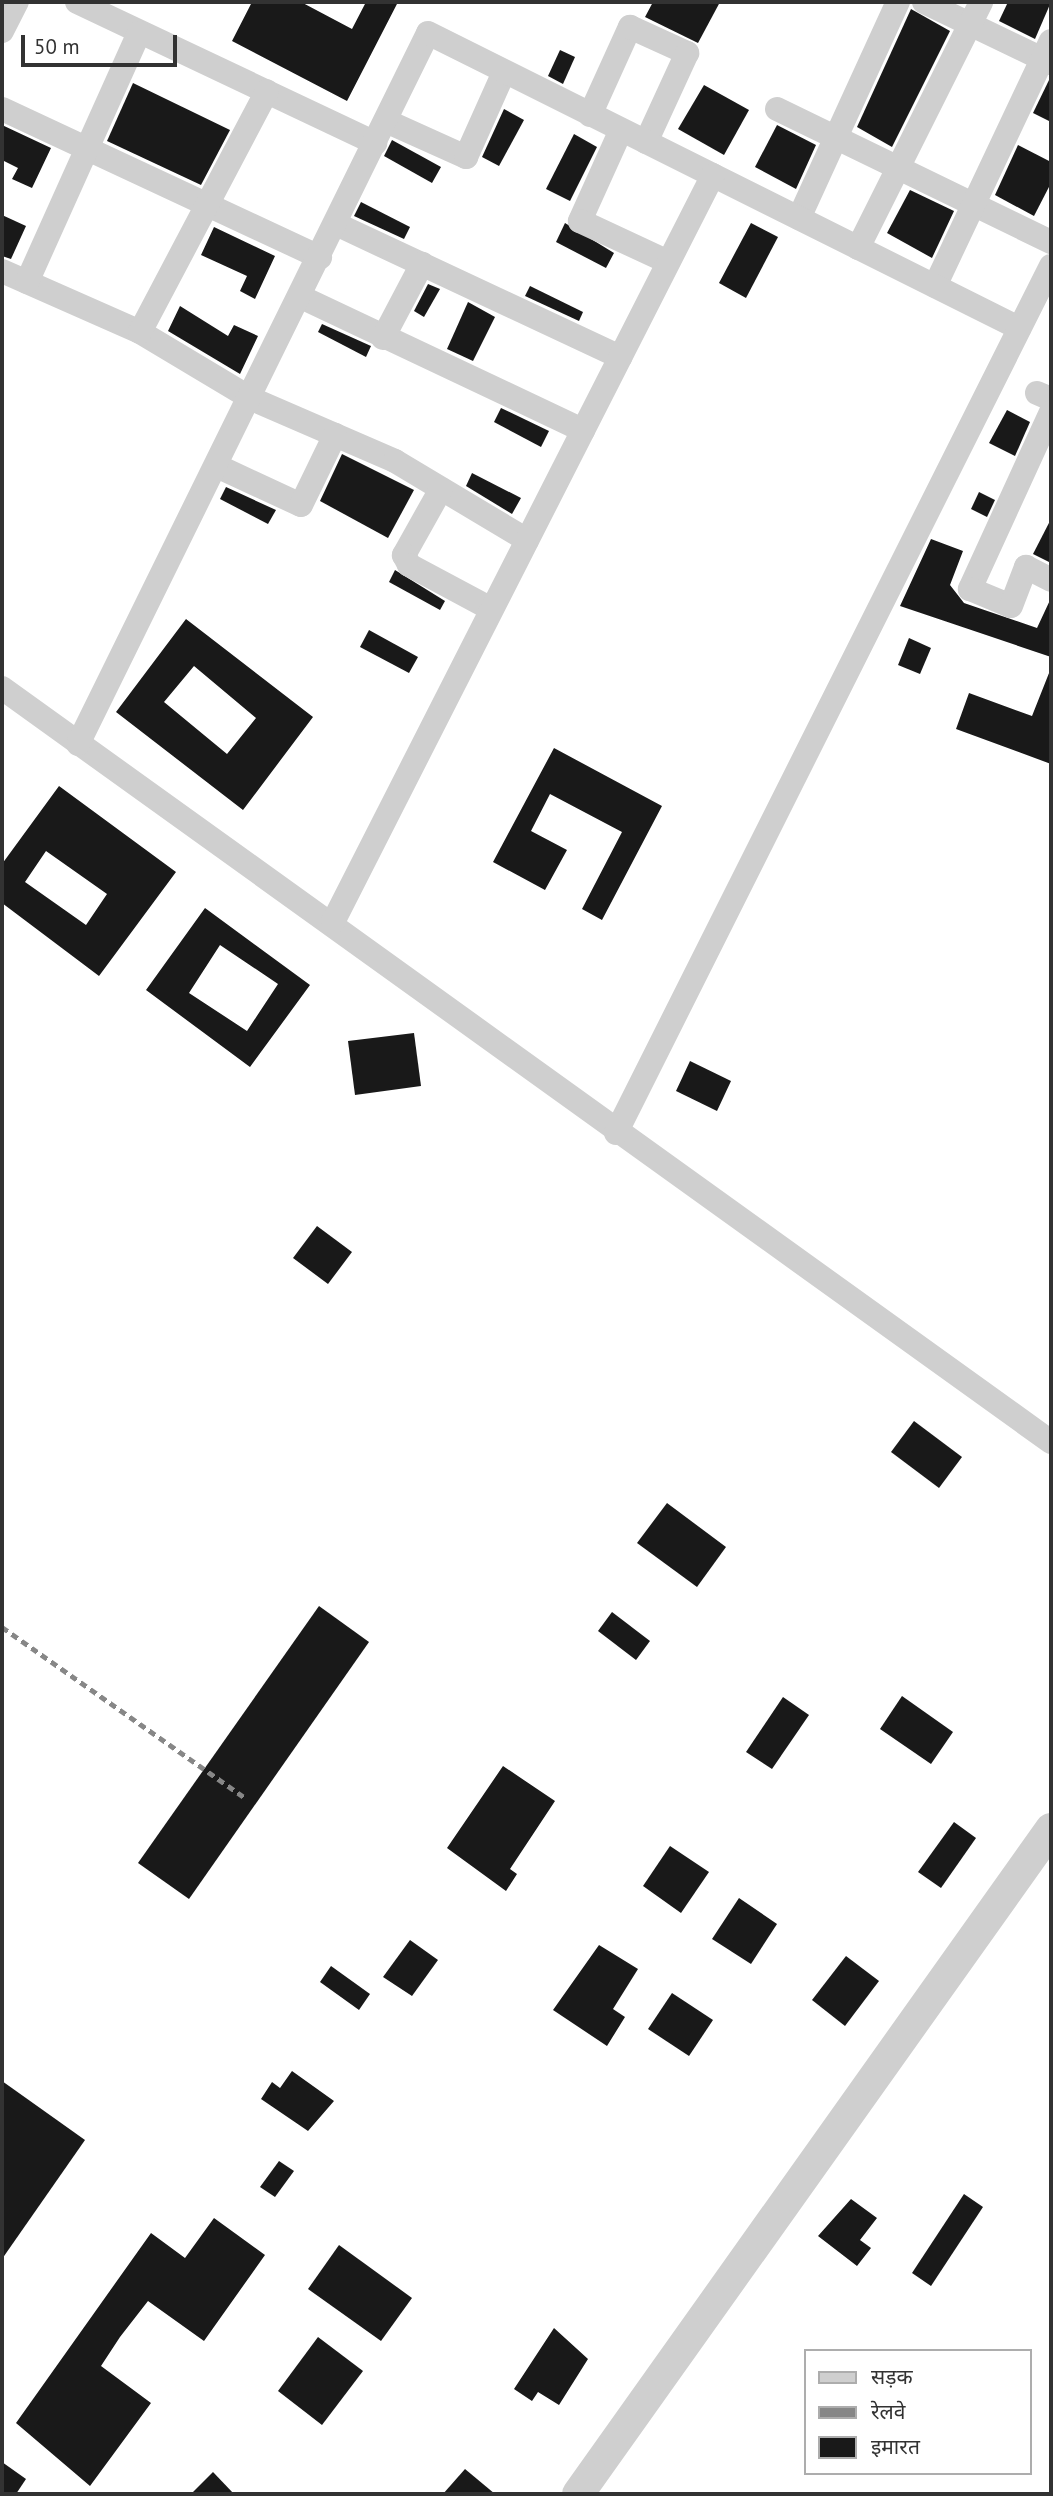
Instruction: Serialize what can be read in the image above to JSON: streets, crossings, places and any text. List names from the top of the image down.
{
  "legend": ["सड़क", "रेलवे", "इमारत"],
  "scale_bar": "50 m"
}
